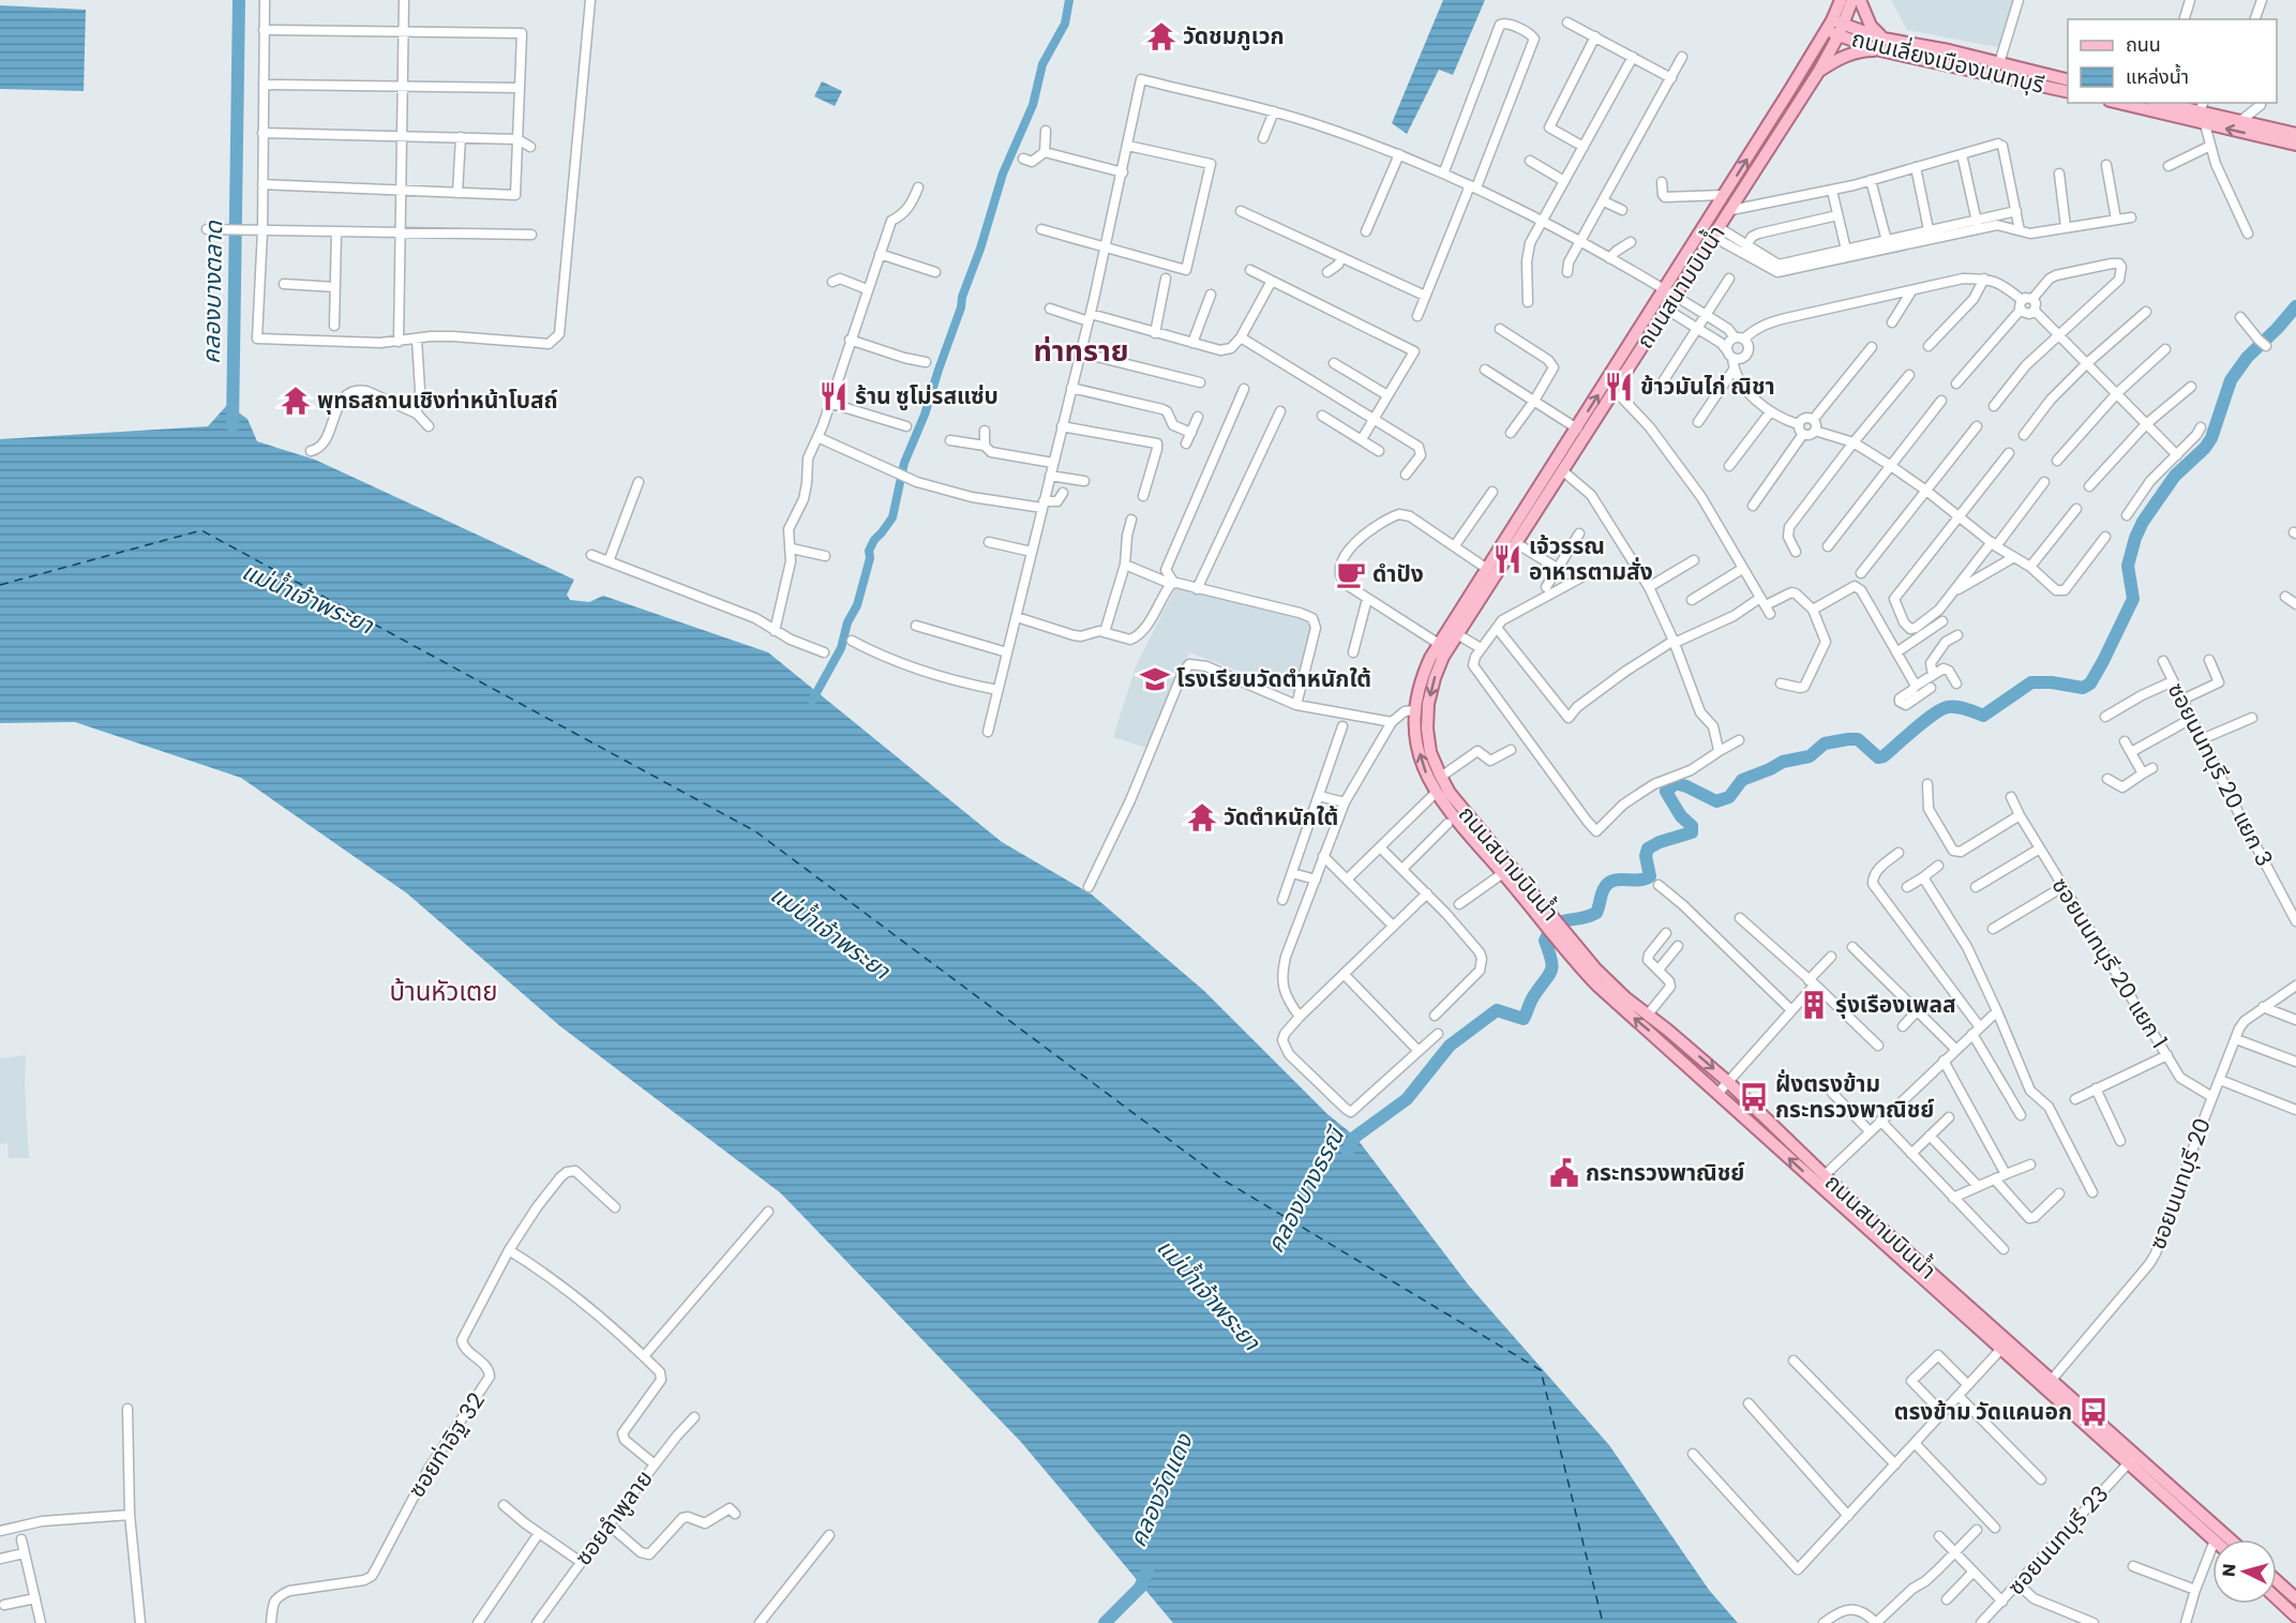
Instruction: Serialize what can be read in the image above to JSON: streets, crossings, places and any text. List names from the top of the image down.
{
  "streets": {
    "main road": ["ถนนเลี่ยงเมืองนนทบุรี", "ถนนสนามบินน้ำ"],
    "street": [
      "ซอยนนทบุรี 20 แยก 3",
      "ซอยนนทบุรี 20 แยก 1",
      "ซอยนนทบุรี 20",
      "ซอยท่าอิฐ 32",
      "ซอยลำพูลาย",
      "ซอยนนทบุรี 23"
    ]
  },
  "crossings": [
    ["ถนนเลี่ยงเมืองนนทบุรี", "ถนนสนามบินน้ำ"],
    ["ถนนสนามบินน้ำ", "ซอยนนทบุรี 20"],
    ["ถนนสนามบินน้ำ", "ซอยนนทบุรี 23"],
    ["ซอยนนทบุรี 20 แยก 1", "ซอยนนทบุรี 20"]
  ],
  "districts": ["ท่าทราย", "บ้านหัวเตย"],
  "water": [
    "คลองบางตลาด",
    "แม่น้ำเจ้าพระยา",
    "คลองบางธรณี",
    "คลองวัดแดง"
  ],
  "places": {
    "temple": ["วัดชมภูเวก", "พุทธสถานเชิงท่าหน้าโบสถ์", "วัดตำหนักใต้"],
    "restaurant": ["ข้าวมันไก่ ณิชา", "ร้าน ซูโม่รสแซ่บ", "เจ้วรรณ อาหารตามสั่ง"],
    "cafe": ["ดำปัง"],
    "school or university": ["โรงเรียนวัดตำหนักใต้"],
    "building": ["รุ่งเรืองเพลส"],
    "bus stop": ["ฝั่งตรงข้าม กระทรวงพาณิชย์", "ตรงข้าม วัดแคนอก"],
    "public building": ["กระทรวงพาณิชย์"]
  },
  "legend": ["ถนน", "แหล่งน้ำ"],
  "north": "left"
}
